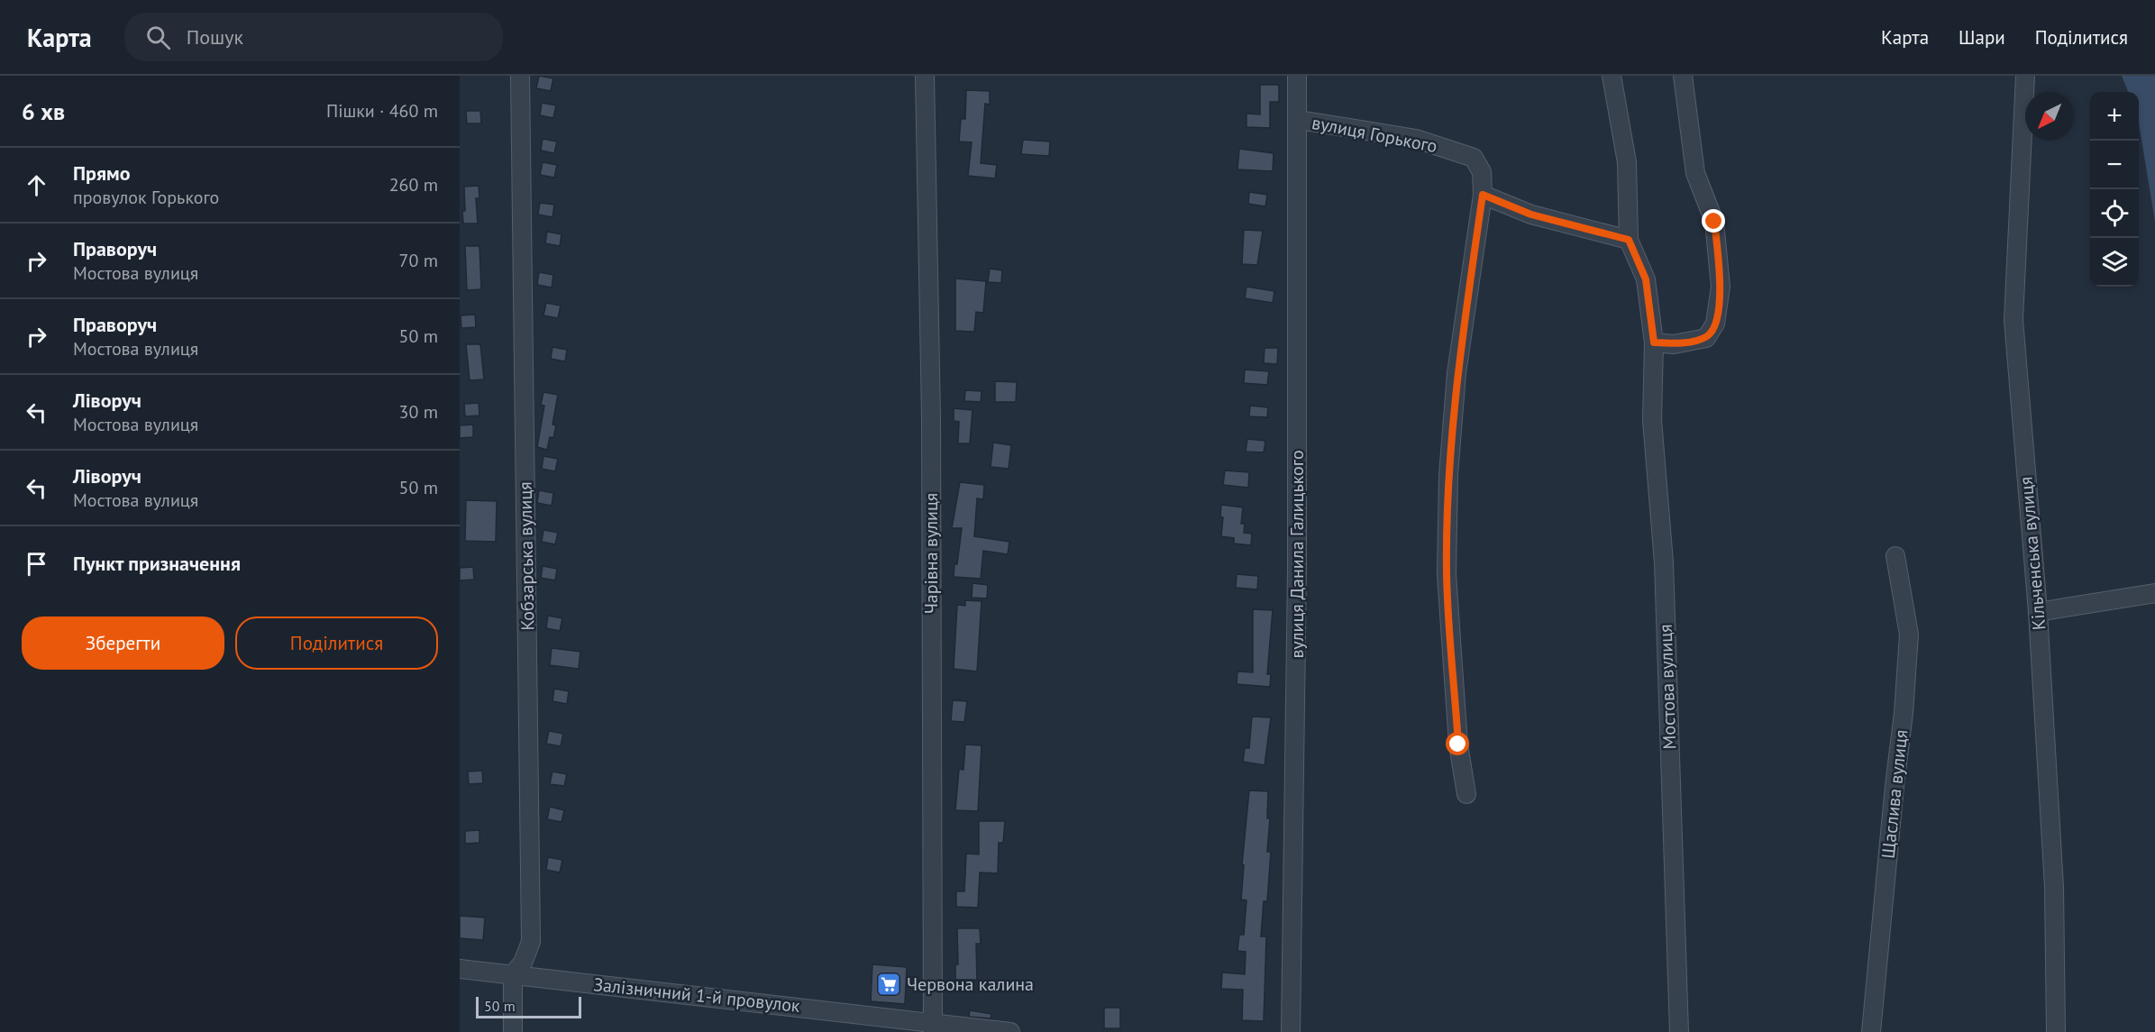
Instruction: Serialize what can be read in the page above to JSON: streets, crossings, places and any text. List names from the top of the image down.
{
  "streets": {
    "street": [
      "вулиця Горького",
      "Чарівна вулиця",
      "Кільченська вулиця",
      "вулиця Данила Галицького",
      "Кобзарська вулиця",
      "Мостова вулиця",
      "Щаслива вулиця",
      "Залізничний 1-й провулок"
    ]
  },
  "crossings": [
    ["вулиця Горького", "вулиця Данила Галицького"],
    ["Чарівна вулиця", "Залізничний 1-й провулок"],
    ["Кобзарська вулиця", "Залізничний 1-й провулок"]
  ],
  "places": {
    "supermarket": ["Червона калина"]
  },
  "scale_bar": "50 m",
  "north": "bottom left",
  "page": {
    "header": "Карта",
    "search": "Пошук",
    "nav": ["Карта", "Шари", "Поділитися"],
    "heading": ["6 хв", "Пішки · 460 m"],
    "map_buttons": ["+", "−"],
    "list": [
      ["Прямо", "провулок Горького", "260 m"],
      ["Праворуч", "Мостова вулиця", "70 m"],
      ["Праворуч", "Мостова вулиця", "50 m"],
      ["Ліворуч", "Мостова вулиця", "30 m"],
      ["Ліворуч", "Мостова вулиця", "50 m"],
      "Пункт призначення"
    ],
    "buttons": ["Зберегти", "Поділитися"],
    "scale": "50 m"
  }
}
